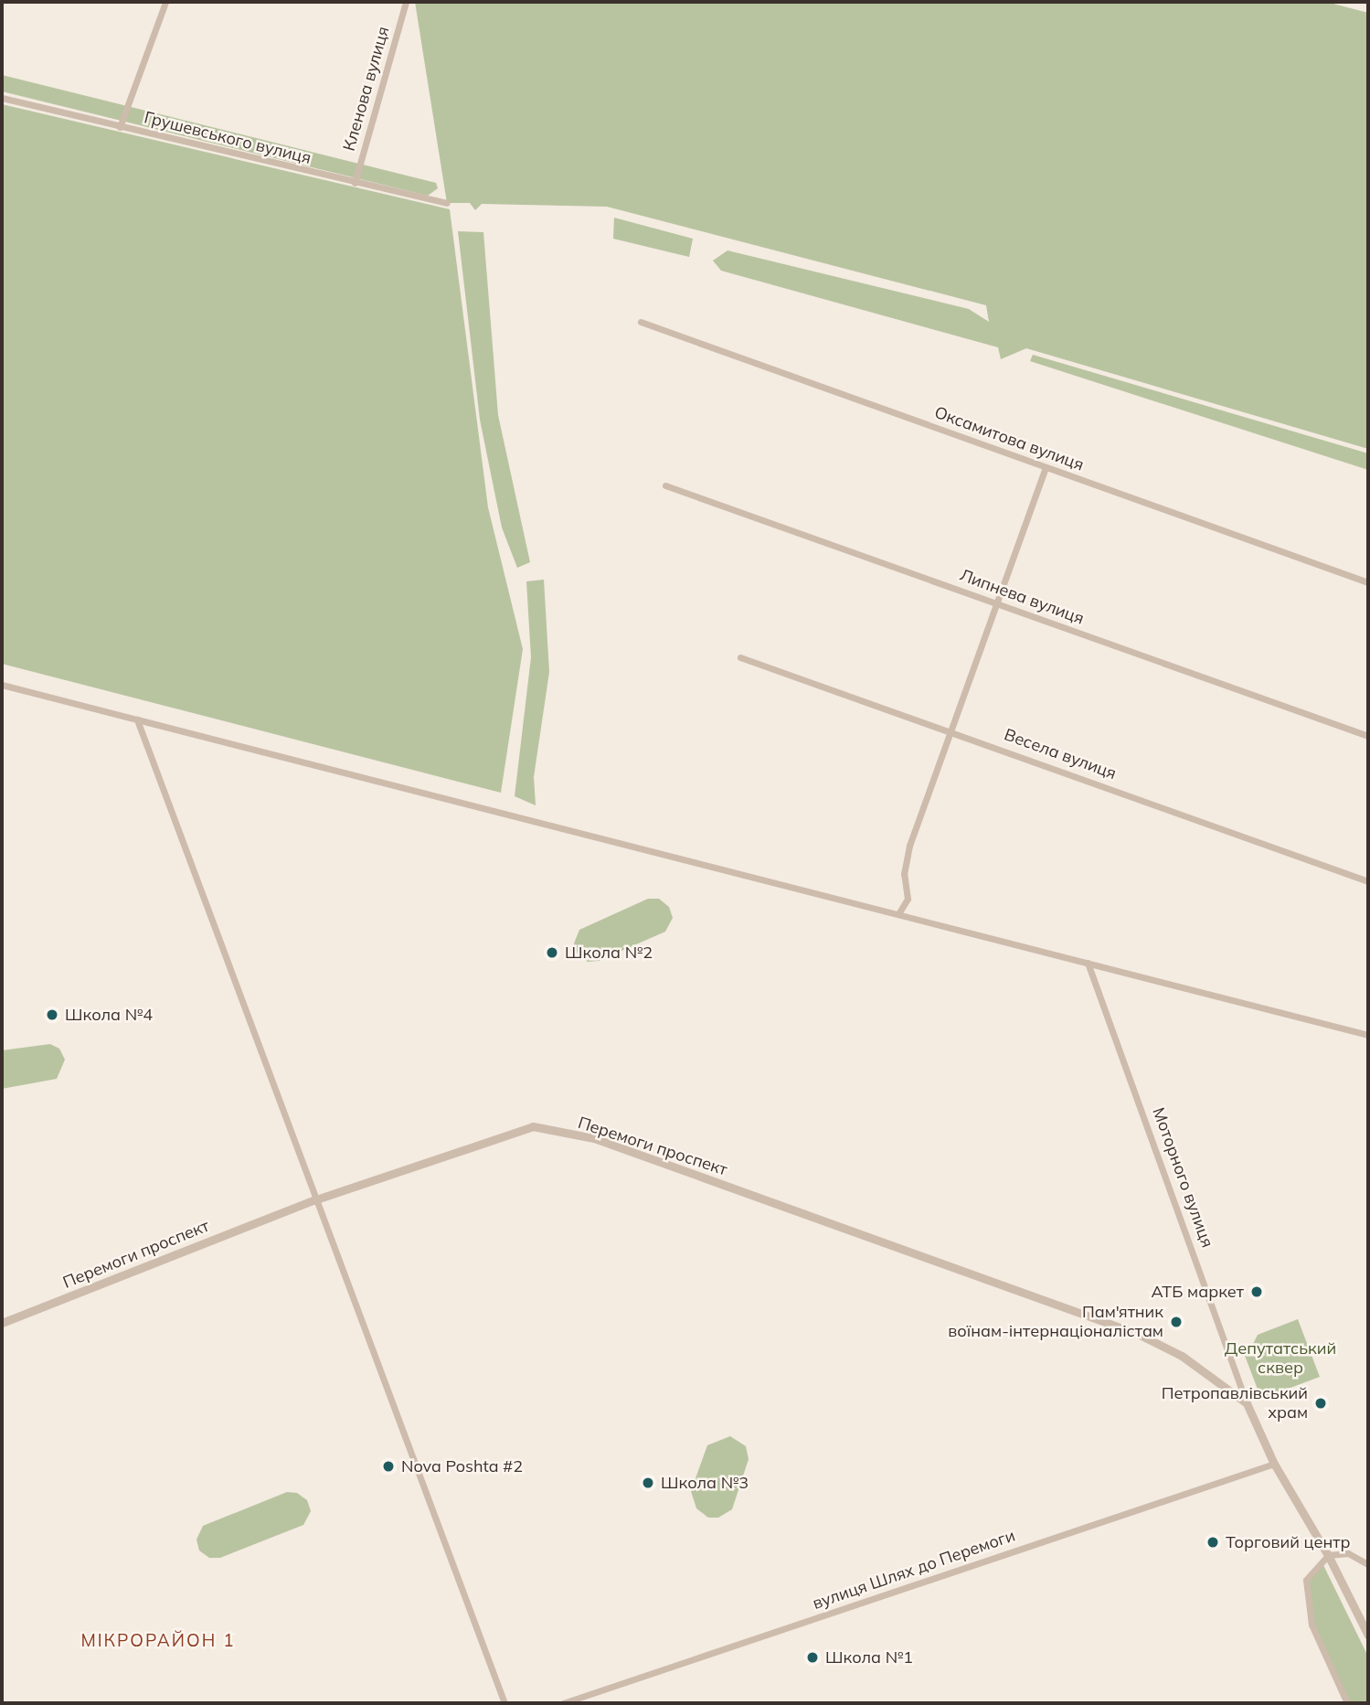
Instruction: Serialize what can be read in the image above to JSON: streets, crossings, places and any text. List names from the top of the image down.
{
  "streets": {
    "street": [
      "Кленова вулиця",
      "Грушевського вулиця",
      "Оксамитова вулиця",
      "Липнева вулиця",
      "Весела вулиця",
      "Перемоги проспект",
      "Моторного вулиця",
      "вулиця Шлях до Перемоги"
    ]
  },
  "crossings": [
    ["Кленова вулиця", "Грушевського вулиця"],
    ["Перемоги проспект", "Моторного вулиця"]
  ],
  "districts": ["МІКРОРАЙОН 1"],
  "parks": ["Депутатський сквер"],
  "places": [
    "Школа №2",
    "Школа №4",
    "АТБ маркет",
    "Пам'ятник воїнам-інтернаціоналістам",
    "Петропавлівський храм",
    "Nova Poshta #2",
    "Школа №3",
    "Торговий центр",
    "Школа №1"
  ]
}
